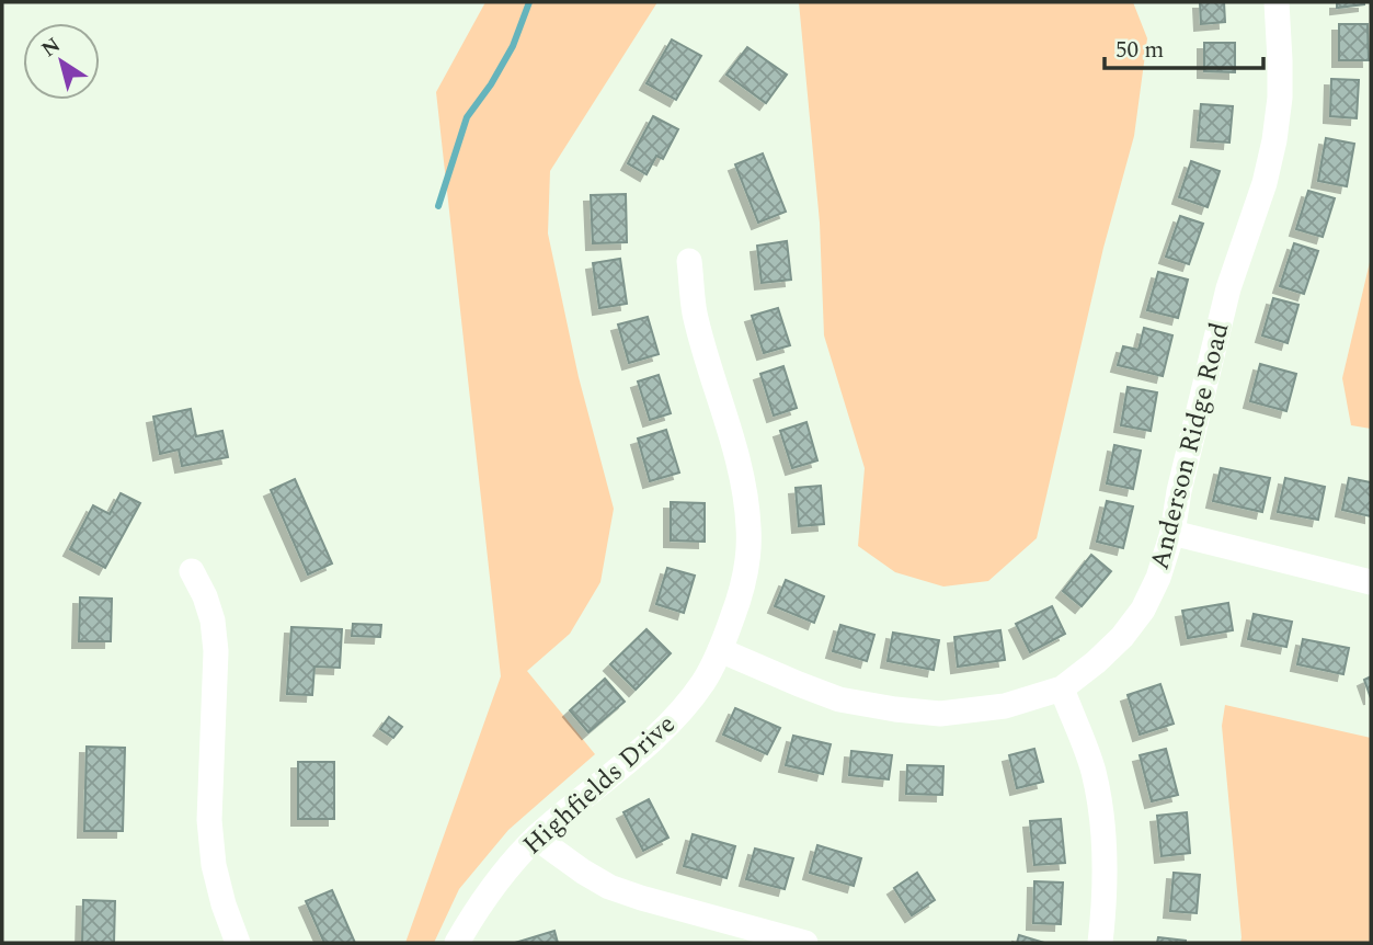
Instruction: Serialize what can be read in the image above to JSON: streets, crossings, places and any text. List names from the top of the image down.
{
  "streets": {
    "street": ["Anderson Ridge Road", "Highfields Drive"]
  },
  "crossings": [
    ["Anderson Ridge Road", "Highfields Drive"]
  ],
  "scale_bar": "50 m",
  "north": "top left"
}
